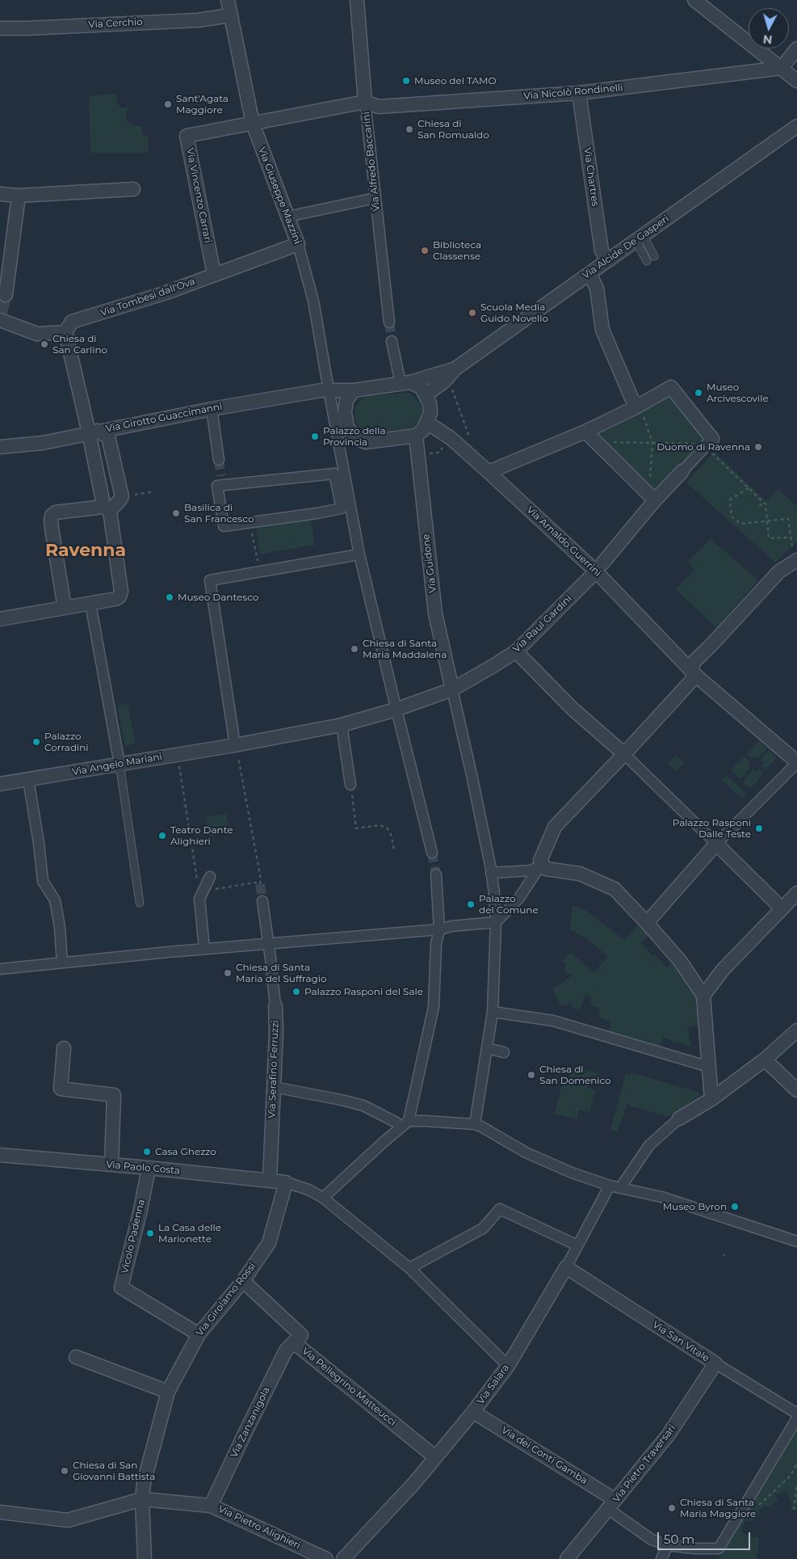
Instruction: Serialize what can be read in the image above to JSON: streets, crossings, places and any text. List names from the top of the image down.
{
  "streets": {
    "street": [
      "Via Cerchio",
      "Via Nicolò Rondinelli",
      "Via Alfredo Baccarini",
      "Via Chartres",
      "Via Vincenzo Carrari",
      "Via Giuseppe Mazzini",
      "Via Alcide De Gasperi",
      "Via Tombesi dall'Ova",
      "Via Girotto Guaccimanni",
      "Via Arnaldo Guerrini",
      "Via Guidone",
      "Via Raul Gardini",
      "Via Angelo Mariani",
      "Via Serafino Ferruzzi",
      "Via Paolo Costa",
      "Vicolo Padenna",
      "Via Girolamo Rossi",
      "Via San Vitale",
      "Via Salara",
      "Via Pellegrino Matteucci",
      "Via Zanzanigola",
      "Via dei Conti Gamba",
      "Via Pietro Traversari",
      "Via Pietro Alighieri"
    ]
  },
  "crossings": [
    ["Via Cerchio", "Via Giuseppe Mazzini"],
    ["Via Nicolò Rondinelli", "Via Alfredo Baccarini"],
    ["Via Nicolò Rondinelli", "Via Chartres"],
    ["Via Chartres", "Via Alcide De Gasperi"],
    ["Via Vincenzo Carrari", "Via Giuseppe Mazzini"],
    ["Via Vincenzo Carrari", "Via Tombesi dall'Ova"],
    ["Via Giuseppe Mazzini", "Via Tombesi dall'Ova"],
    ["Via Giuseppe Mazzini", "Via Girotto Guaccimanni"],
    ["Via Alcide De Gasperi", "Via Girotto Guaccimanni"],
    ["Via Alcide De Gasperi", "Via Arnaldo Guerrini"],
    ["Via Alcide De Gasperi", "Via Guidone"],
    ["Via Girotto Guaccimanni", "Via Arnaldo Guerrini"],
    ["Via Girotto Guaccimanni", "Via Guidone"],
    ["Via Arnaldo Guerrini", "Via Guidone"],
    ["Via Arnaldo Guerrini", "Via Raul Gardini"],
    ["Via Guidone", "Via Raul Gardini"],
    ["Via Raul Gardini", "Via Angelo Mariani"],
    ["Via Serafino Ferruzzi", "Via Paolo Costa"],
    ["Via Paolo Costa", "Vicolo Padenna"],
    ["Via Paolo Costa", "Via Girolamo Rossi"],
    ["Vicolo Padenna", "Via Girolamo Rossi"],
    ["Via Girolamo Rossi", "Via Pellegrino Matteucci"],
    ["Via Girolamo Rossi", "Via Pietro Alighieri"],
    ["Via San Vitale", "Via Salara"],
    ["Via San Vitale", "Via Pietro Traversari"],
    ["Via Salara", "Via Pellegrino Matteucci"],
    ["Via Salara", "Via dei Conti Gamba"],
    ["Via Pellegrino Matteucci", "Via Zanzanigola"],
    ["Via Zanzanigola", "Via Pietro Alighieri"],
    ["Via dei Conti Gamba", "Via Pietro Traversari"]
  ],
  "districts": ["Ravenna"],
  "places": [
    "Museo del TAMO",
    "Sant'Agata Maggiore",
    "Chiesa di San Romualdo",
    "Biblioteca Classense",
    "Scuola Media Guido Novello",
    "Chiesa di San Carlino",
    "Museo Arcivescovile",
    "Palazzo della Provincia",
    "Duomo di Ravenna",
    "Basilica di San Francesco",
    "Museo Dantesco",
    "Chiesa di Santa Maria Maddalena",
    "Palazzo Corradini",
    "Palazzo Rasponi Dalle Teste",
    "Teatro Dante Alighieri",
    "Palazzo del Comune",
    "Chiesa di Santa Maria del Suffragio",
    "Palazzo Rasponi del Sale",
    "Chiesa di San Domenico",
    "Casa Ghezzo",
    "Museo Byron",
    "La Casa delle Marionette",
    "Chiesa di San Giovanni Battista",
    "Chiesa di Santa Maria Maggiore"
  ],
  "scale_bar": "50 m",
  "north": "bottom"
}
